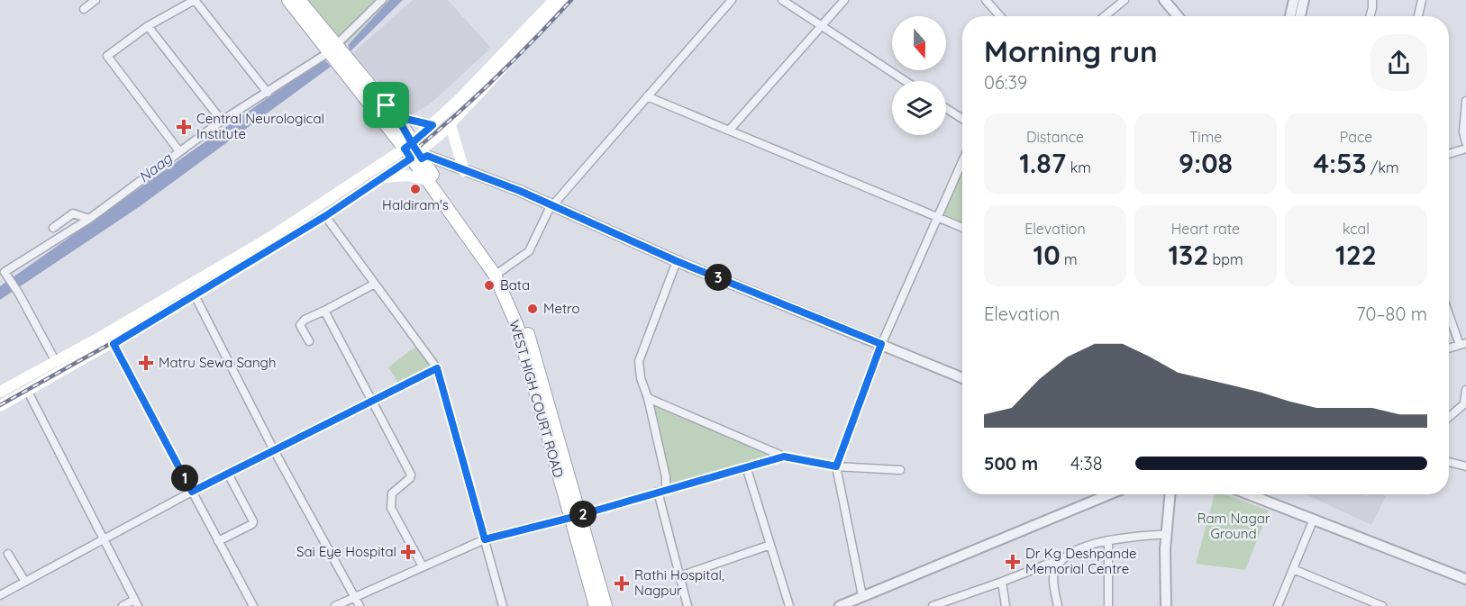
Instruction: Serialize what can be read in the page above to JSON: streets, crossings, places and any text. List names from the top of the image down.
{
  "streets": {
    "main road": ["WEST HIGH COURT ROAD"]
  },
  "water": ["Naag"],
  "parks": ["Ram Nagar Ground"],
  "places": {
    "health": [
      "Central Neurological Institute",
      "Matru Sewa Sangh",
      "Sai Eye Hospital",
      "Dr Kg Deshpande Memorial Centre",
      "Rathi Hospital, Nagpur"
    ],
    "other": ["Haldiram's", "Bata", "Metro"]
  },
  "north": "bottom",
  "page": {
    "heading": ["Morning run", "06:39"],
    "stats": [
      ["Distance", "1.87 km"],
      ["Time", "9:08"],
      ["Pace", "4:53 /km"],
      ["Elevation", "10 m"],
      ["Heart rate", "132 bpm"],
      ["kcal", "122"]
    ],
    "pins": ["3", "1", "2"],
    "chart": ["Elevation", "70–80 m"],
    "list": [
      {
        "name": "500 m",
        "note": "4:38"
      }
    ]
  }
}
